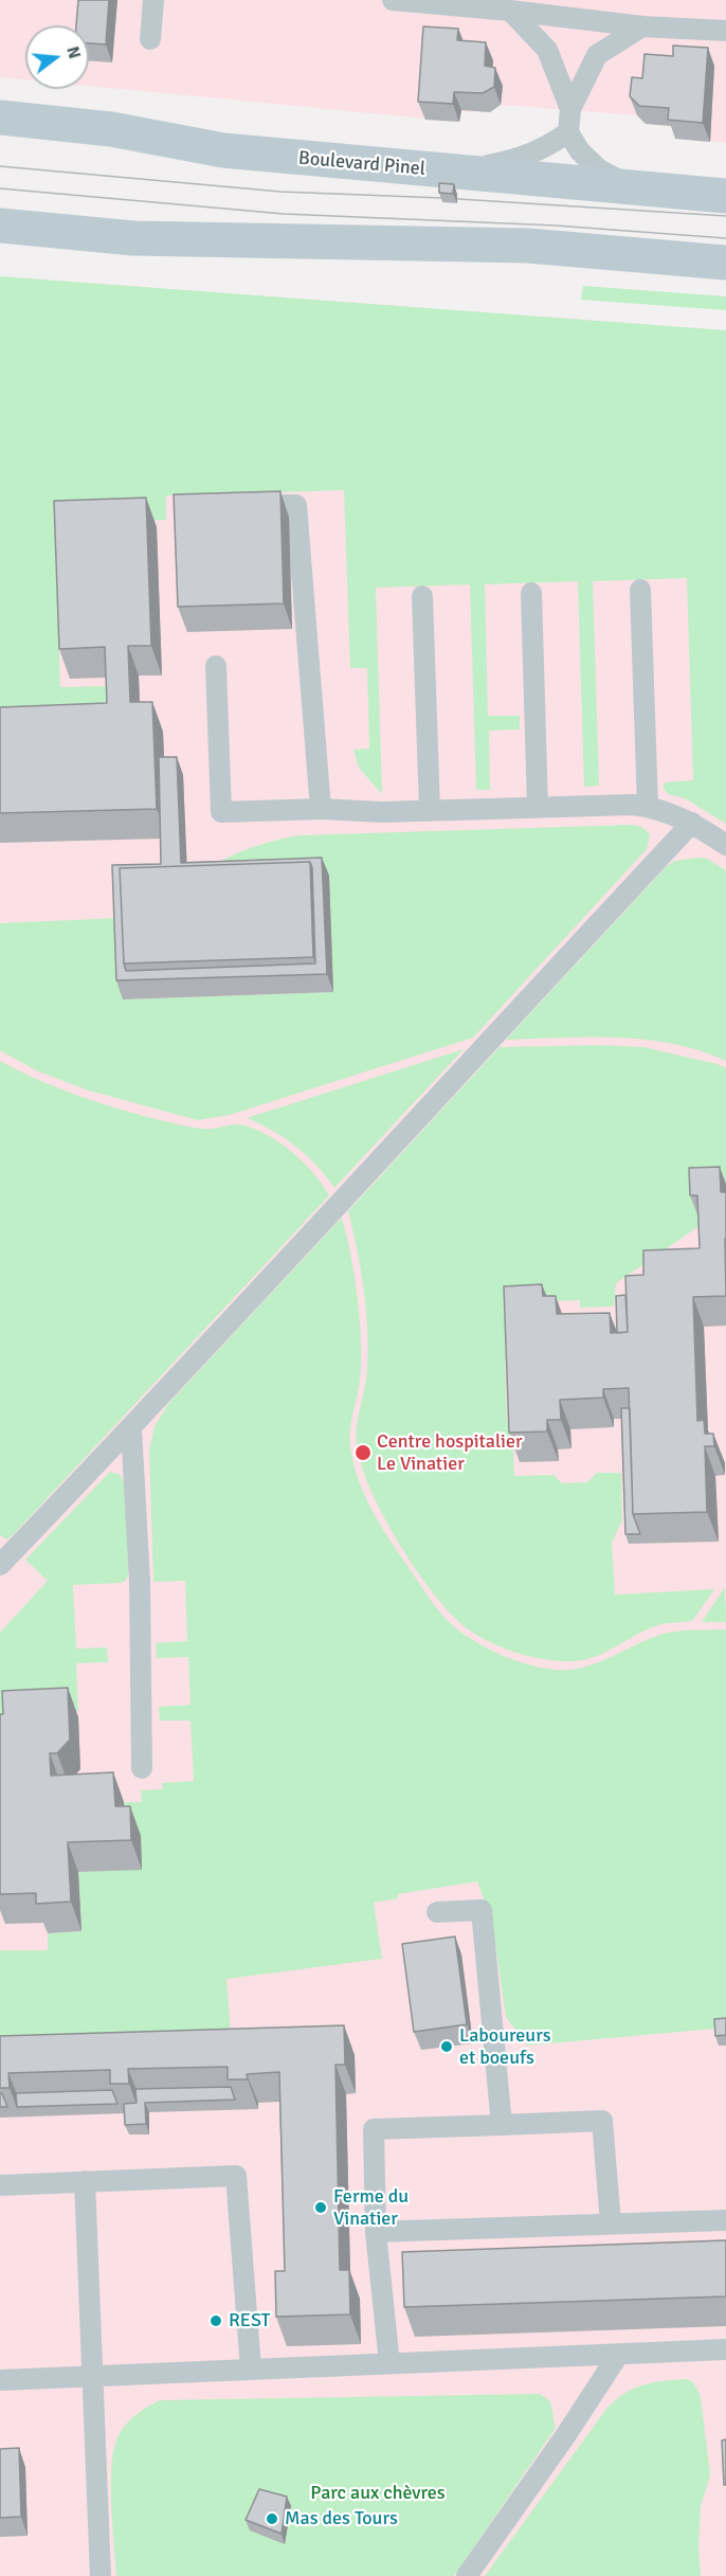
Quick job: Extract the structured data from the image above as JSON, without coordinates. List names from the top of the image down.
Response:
{
  "streets": {
    "main road": ["Boulevard Pinel"]
  },
  "parks": ["Parc aux chèvres"],
  "places": [
    "Centre hospitalier Le Vinatier",
    "Laboureurs et boeufs",
    "Ferme du Vinatier",
    "REST",
    "Mas des Tours"
  ],
  "north": "right"
}
